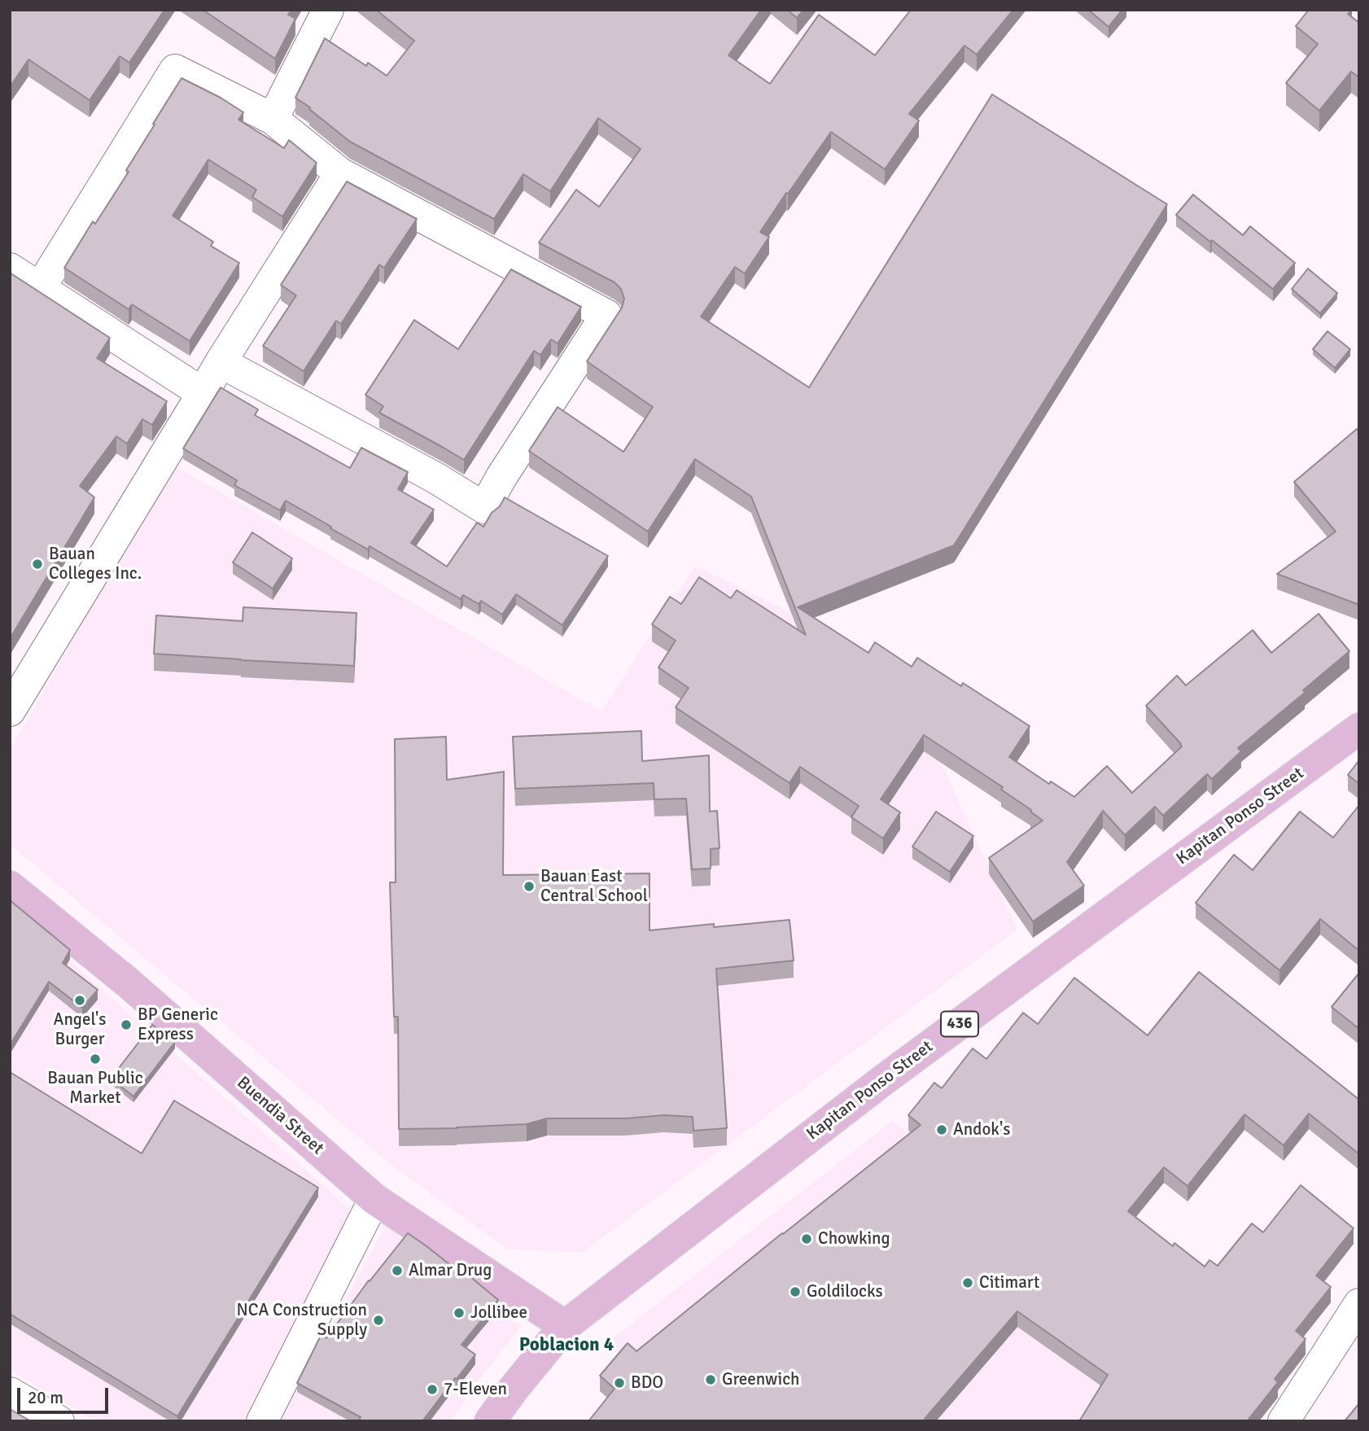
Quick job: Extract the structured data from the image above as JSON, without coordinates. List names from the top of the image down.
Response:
{
  "streets": {
    "main road": ["Kapitan Ponso Street", "436", "Buendia Street"]
  },
  "crossings": [
    ["Kapitan Ponso Street", "Buendia Street"]
  ],
  "districts": ["Poblacion 4"],
  "places": [
    "Bauan Colleges Inc.",
    "Bauan East Central School",
    "Angel's Burger",
    "BP Generic Express",
    "Bauan Public Market",
    "Andok's",
    "Chowking",
    "Almar Drug",
    "Citimart",
    "Goldilocks",
    "Jollibee",
    "NCA Construction Supply",
    "Greenwich",
    "BDO",
    "7-Eleven"
  ],
  "scale_bar": "20 m"
}
